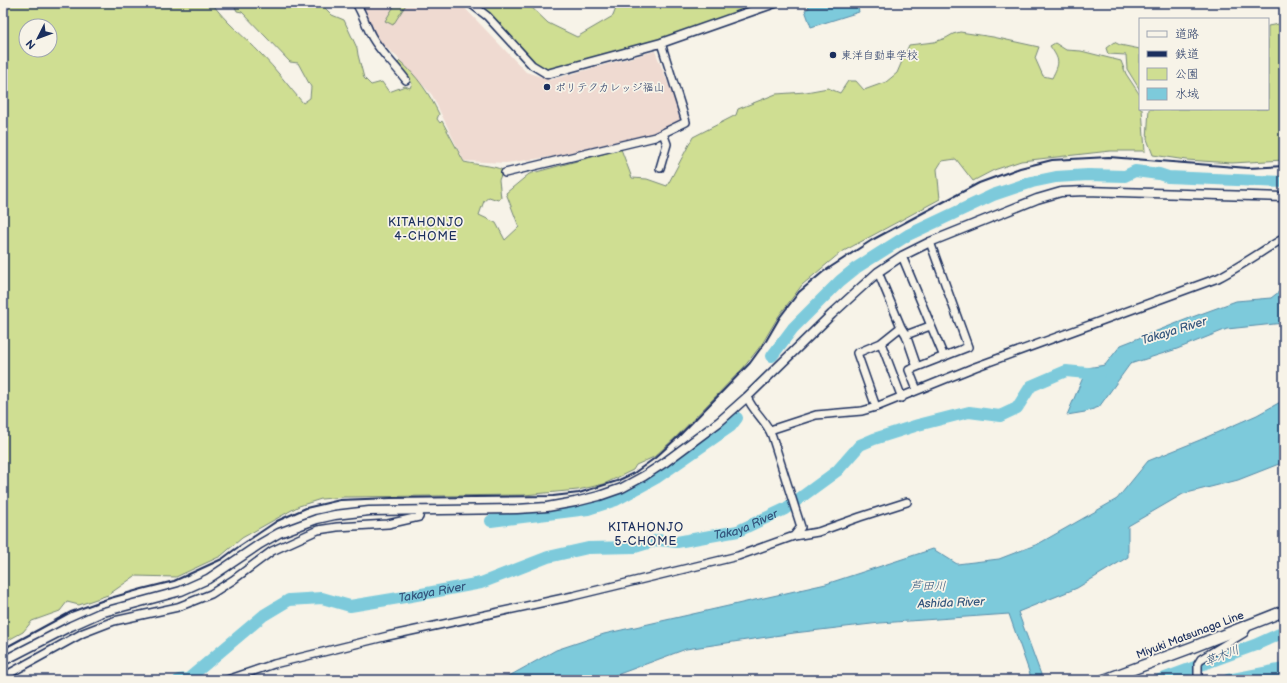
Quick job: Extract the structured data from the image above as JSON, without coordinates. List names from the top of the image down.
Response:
{
  "streets": {
    "main road": ["Miyuki Matsunaga Line"]
  },
  "districts": ["KITAHONJO 4-CHOME", "KITAHONJO 5-CHOME"],
  "water": [
    "Takaya River",
    "芦田川",
    "Ashida River",
    "草木川"
  ],
  "places": ["東洋自動車学校", "ポリテクカレッジ福山"],
  "legend": [
    "道路",
    "鉄道",
    "公園",
    "水域"
  ],
  "north": "bottom left"
}
